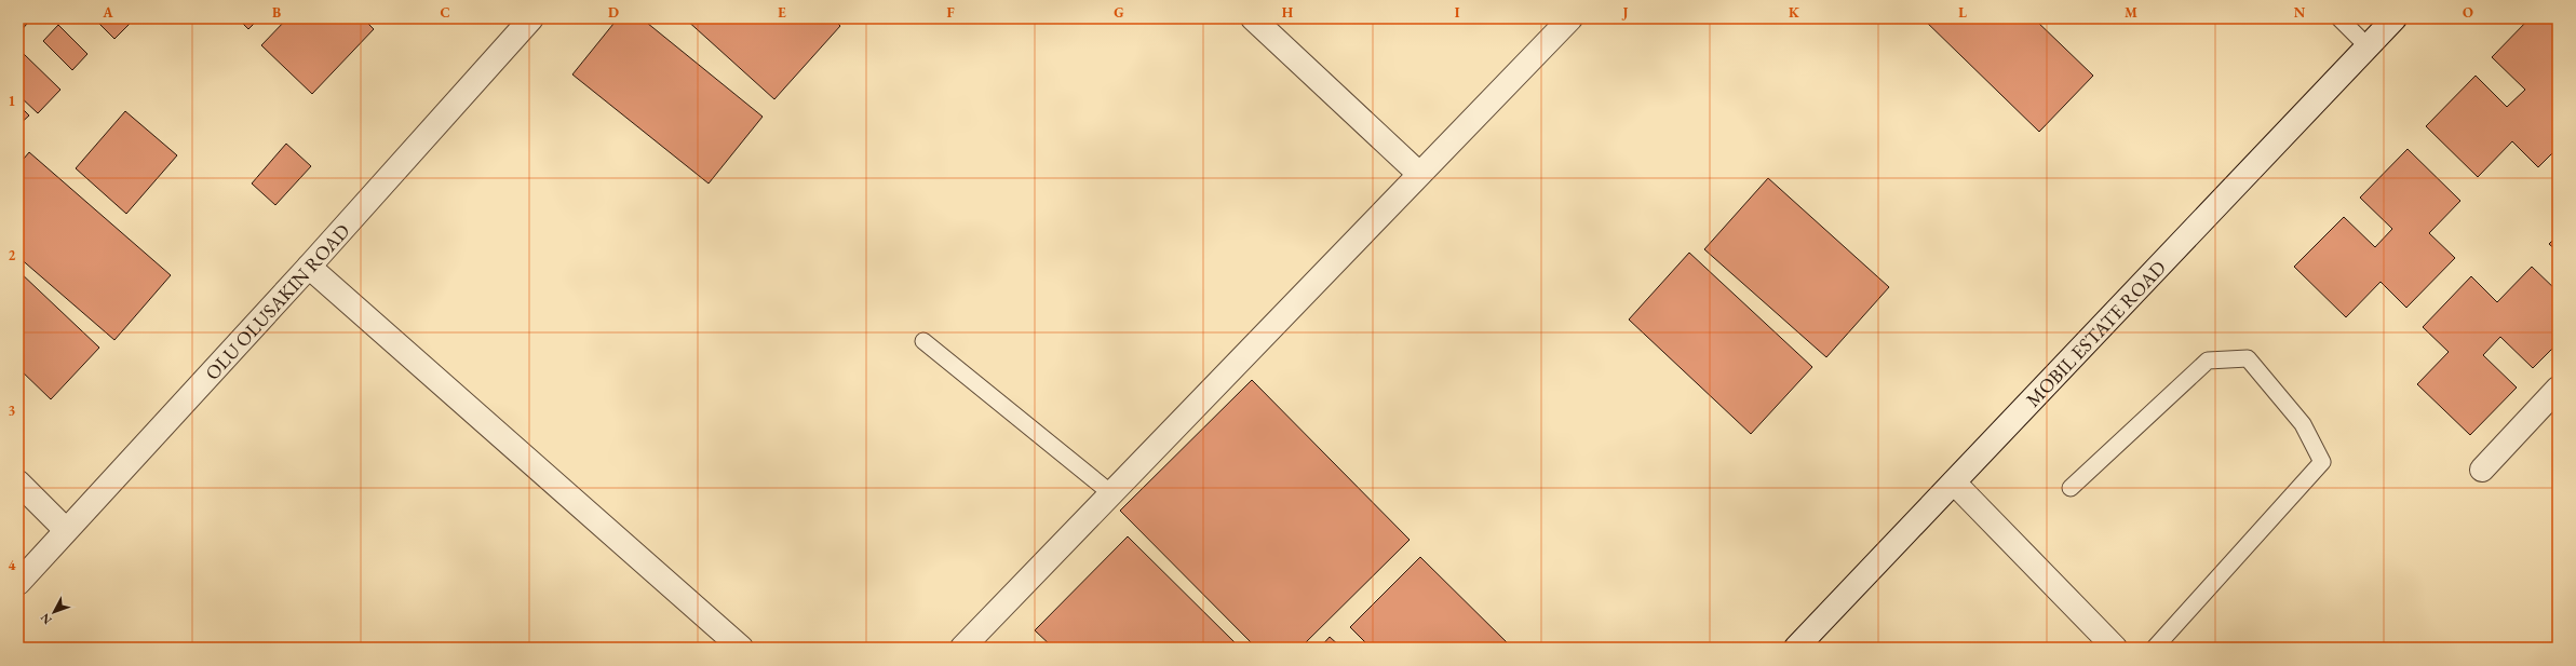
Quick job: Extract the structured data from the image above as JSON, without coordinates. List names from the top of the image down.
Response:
{
  "streets": {
    "street": ["OLU OLUSAKIN ROAD", "MOBIL ESTATE ROAD"]
  },
  "north": "bottom left",
  "grid": {
    "columns": [
      "A",
      "B",
      "C",
      "D",
      "E",
      "F",
      "G",
      "H",
      "I",
      "J",
      "K",
      "L",
      "M",
      "N",
      "O"
    ],
    "rows": [
      "1",
      "2",
      "3",
      "4"
    ]
  }
}
